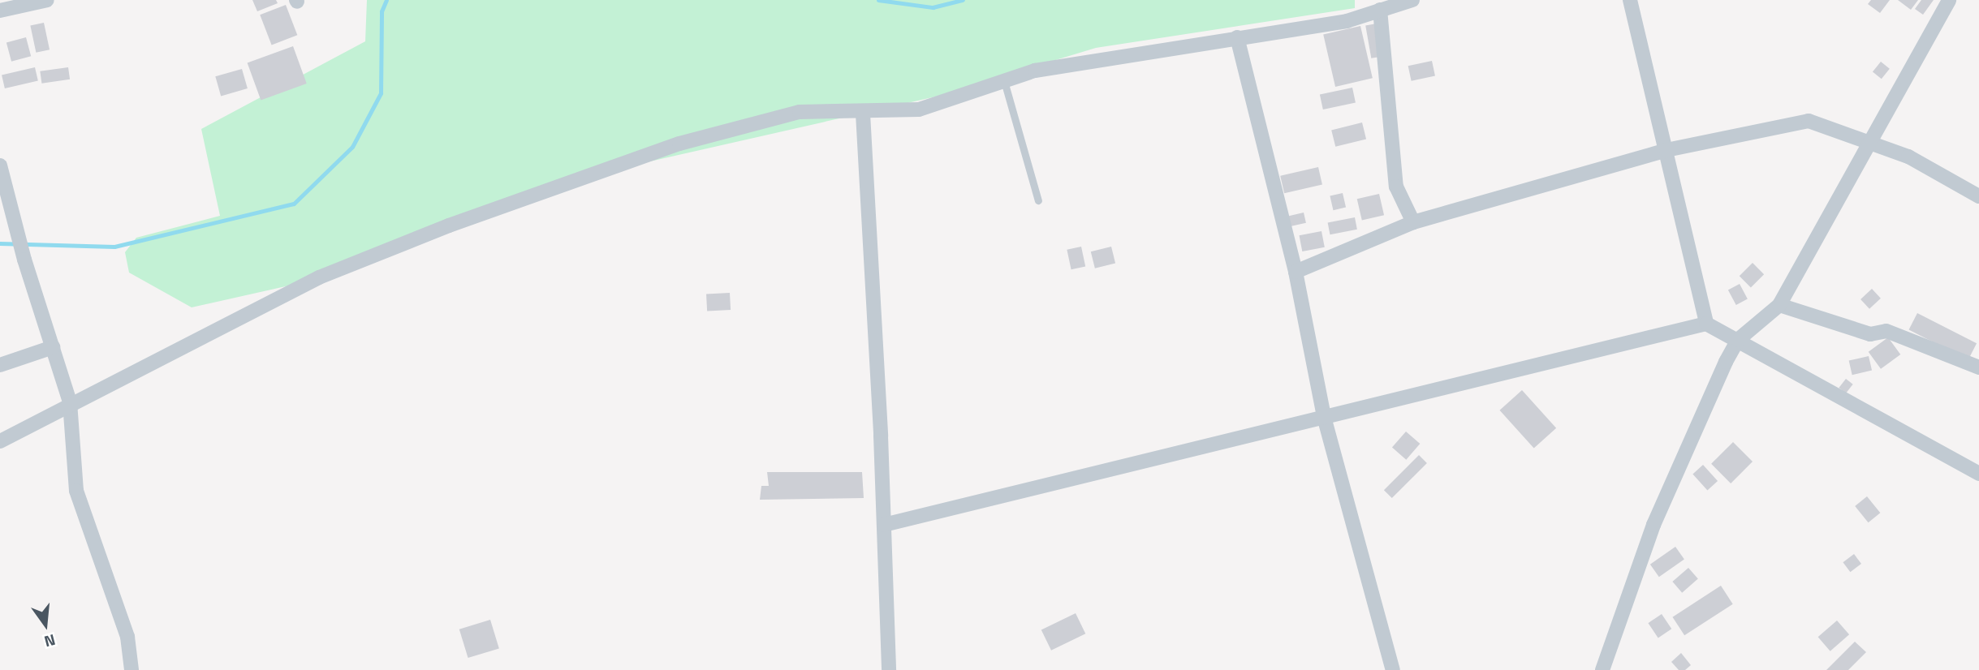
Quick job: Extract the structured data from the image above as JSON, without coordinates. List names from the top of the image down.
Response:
{
  "north": "bottom"
}
